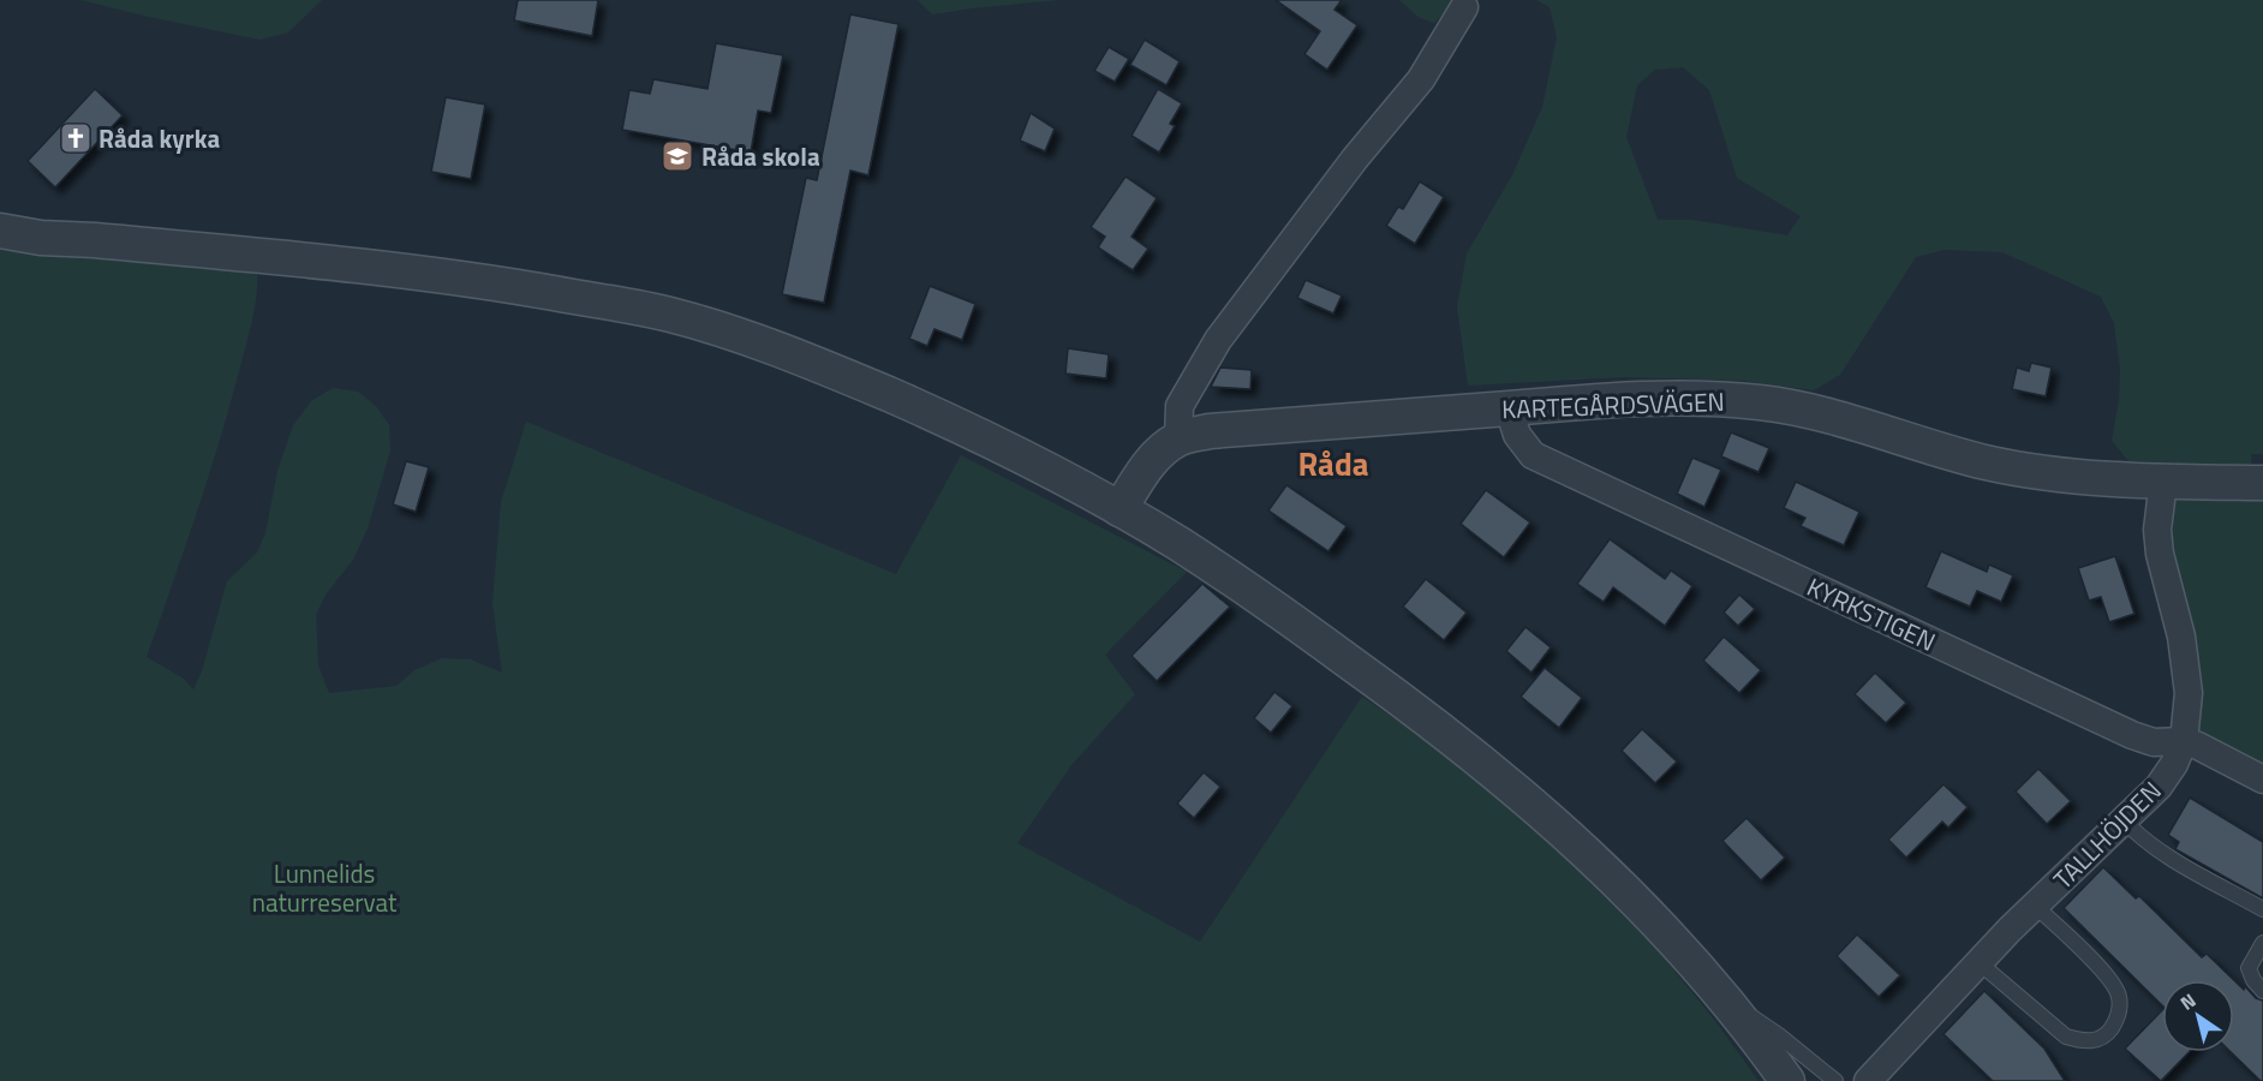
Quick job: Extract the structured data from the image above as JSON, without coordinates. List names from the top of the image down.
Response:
{
  "streets": {
    "street": ["KARTEGÅRDSVÄGEN", "KYRKSTIGEN", "TALLHÖJDEN"]
  },
  "crossings": [
    ["KARTEGÅRDSVÄGEN", "KYRKSTIGEN"],
    ["KARTEGÅRDSVÄGEN", "TALLHÖJDEN"],
    ["KYRKSTIGEN", "TALLHÖJDEN"]
  ],
  "districts": ["Råda"],
  "parks": ["Lunnelids naturreservat"],
  "places": {
    "church": ["Råda kyrka"],
    "school or university": ["Råda skola"]
  },
  "north": "top left"
}
